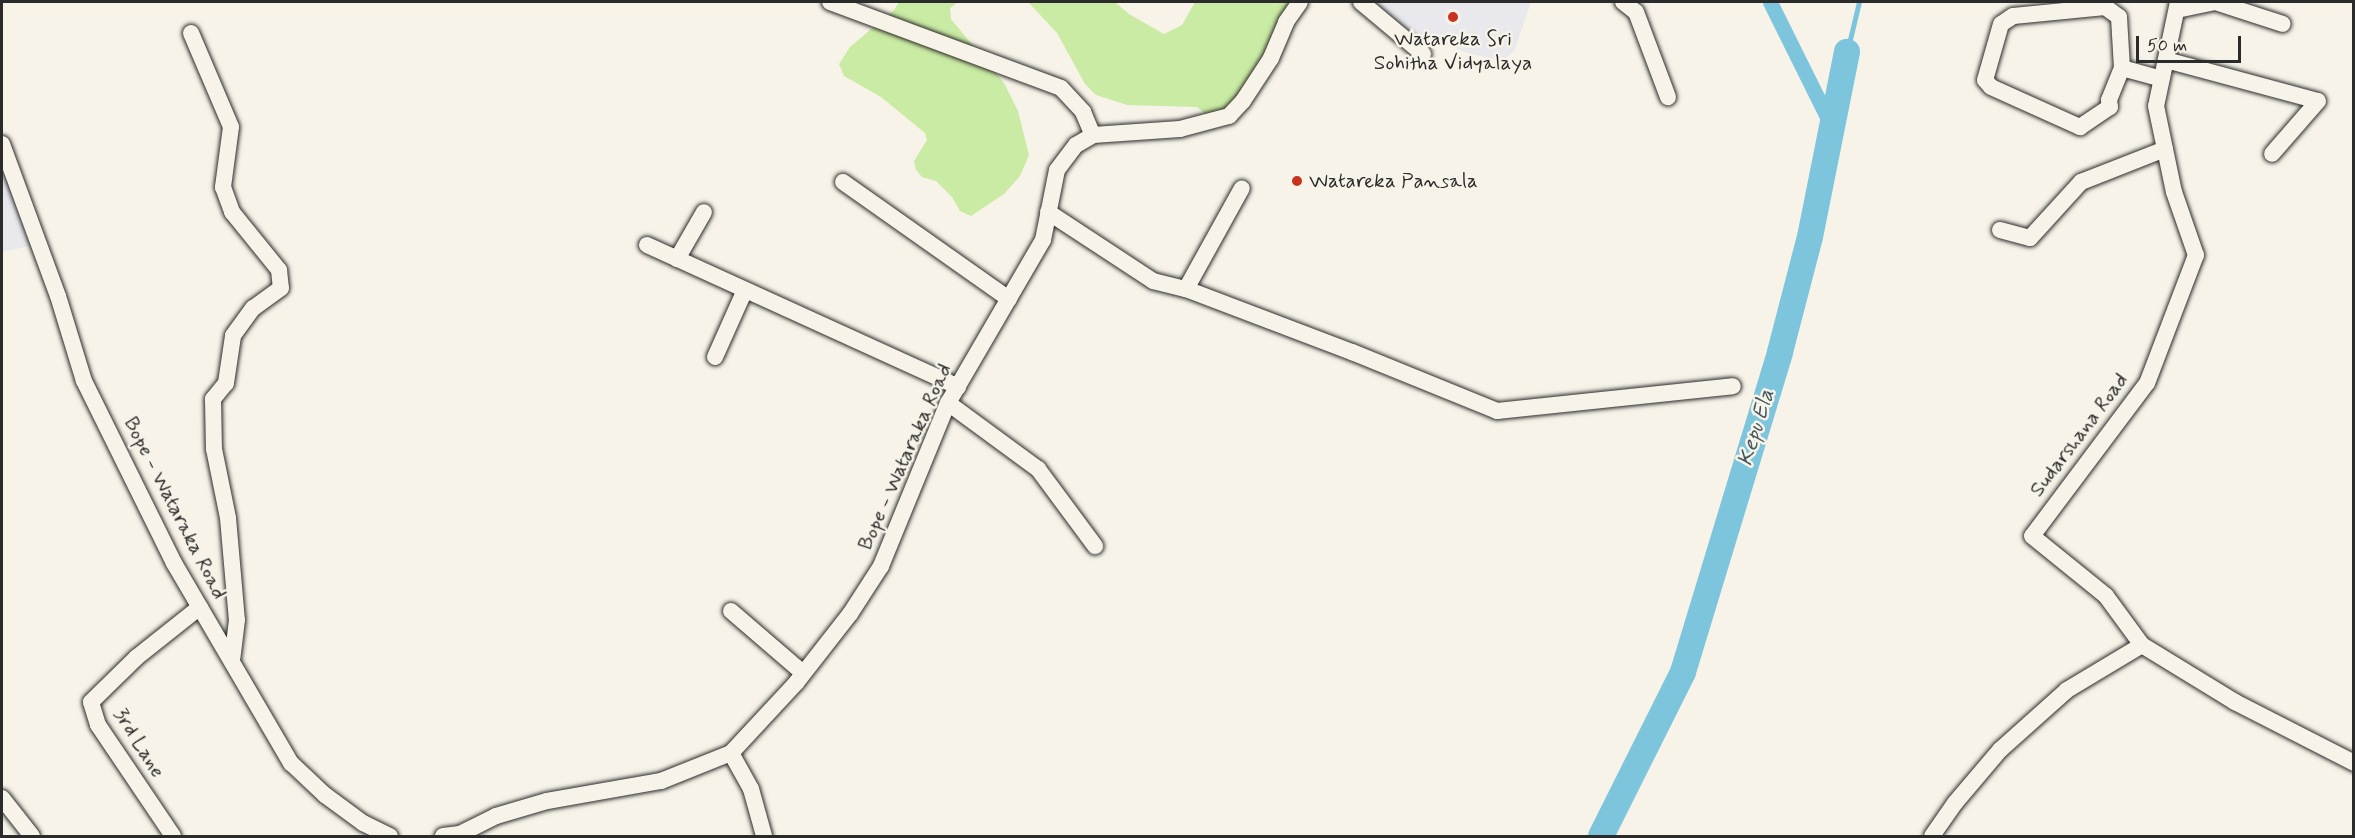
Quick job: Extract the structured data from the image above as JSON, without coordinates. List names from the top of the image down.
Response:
{
  "streets": {
    "street": ["Sudarshana Road", "Bope - Wataraka Road", "3rd Lane"]
  },
  "crossings": [
    ["Bope - Wataraka Road", "3rd Lane"]
  ],
  "water": ["Kepu Ela"],
  "places": ["Watareka Sri Sohitha Vidyalaya", "Watareka Pansala"],
  "scale_bar": "50 m"
}
